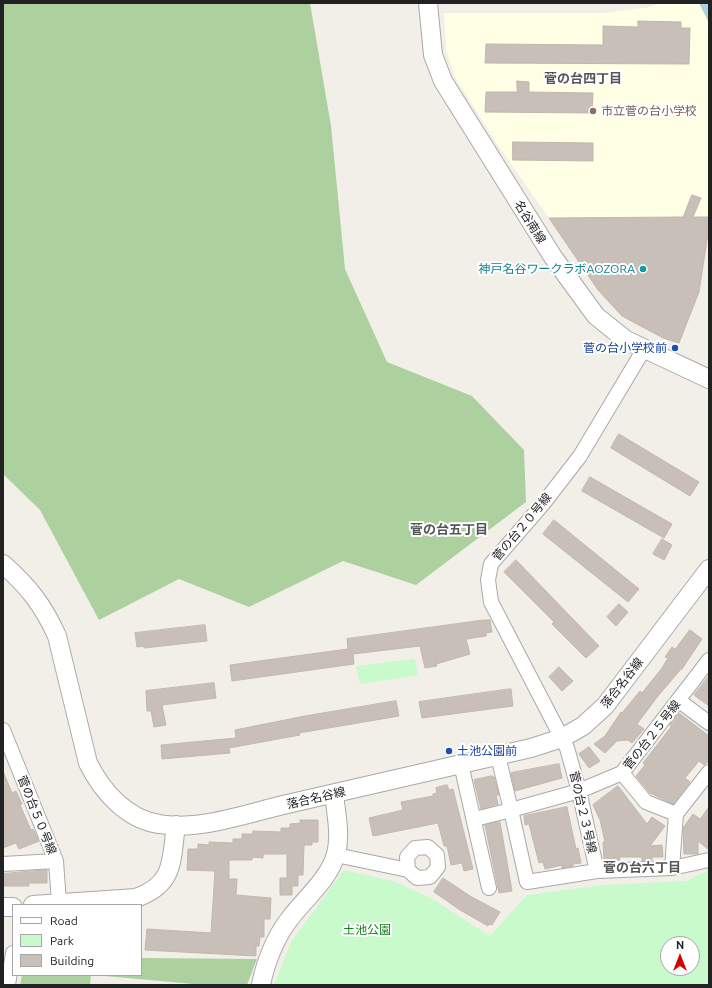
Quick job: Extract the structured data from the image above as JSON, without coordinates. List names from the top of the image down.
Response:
{
  "streets": {
    "street": [
      "名谷南線",
      "菅の台２０号線",
      "落合名谷線",
      "菅の台２５号線",
      "菅の台２３号線",
      "菅の台５０号線"
    ]
  },
  "crossings": [
    ["名谷南線", "菅の台２０号線"],
    ["菅の台２０号線", "落合名谷線"],
    ["菅の台２０号線", "菅の台２３号線"],
    ["落合名谷線", "菅の台２３号線"],
    ["菅の台２５号線", "菅の台２３号線"]
  ],
  "districts": ["菅の台四丁目", "菅の台五丁目", "菅の台六丁目"],
  "parks": ["土池公園"],
  "places": [
    "市立菅の台小学校",
    "神戸名谷ワークラボAOZORA",
    "菅の台小学校前",
    "土池公園前"
  ],
  "legend": ["Road", "Park", "Building"],
  "north": "top"
}
